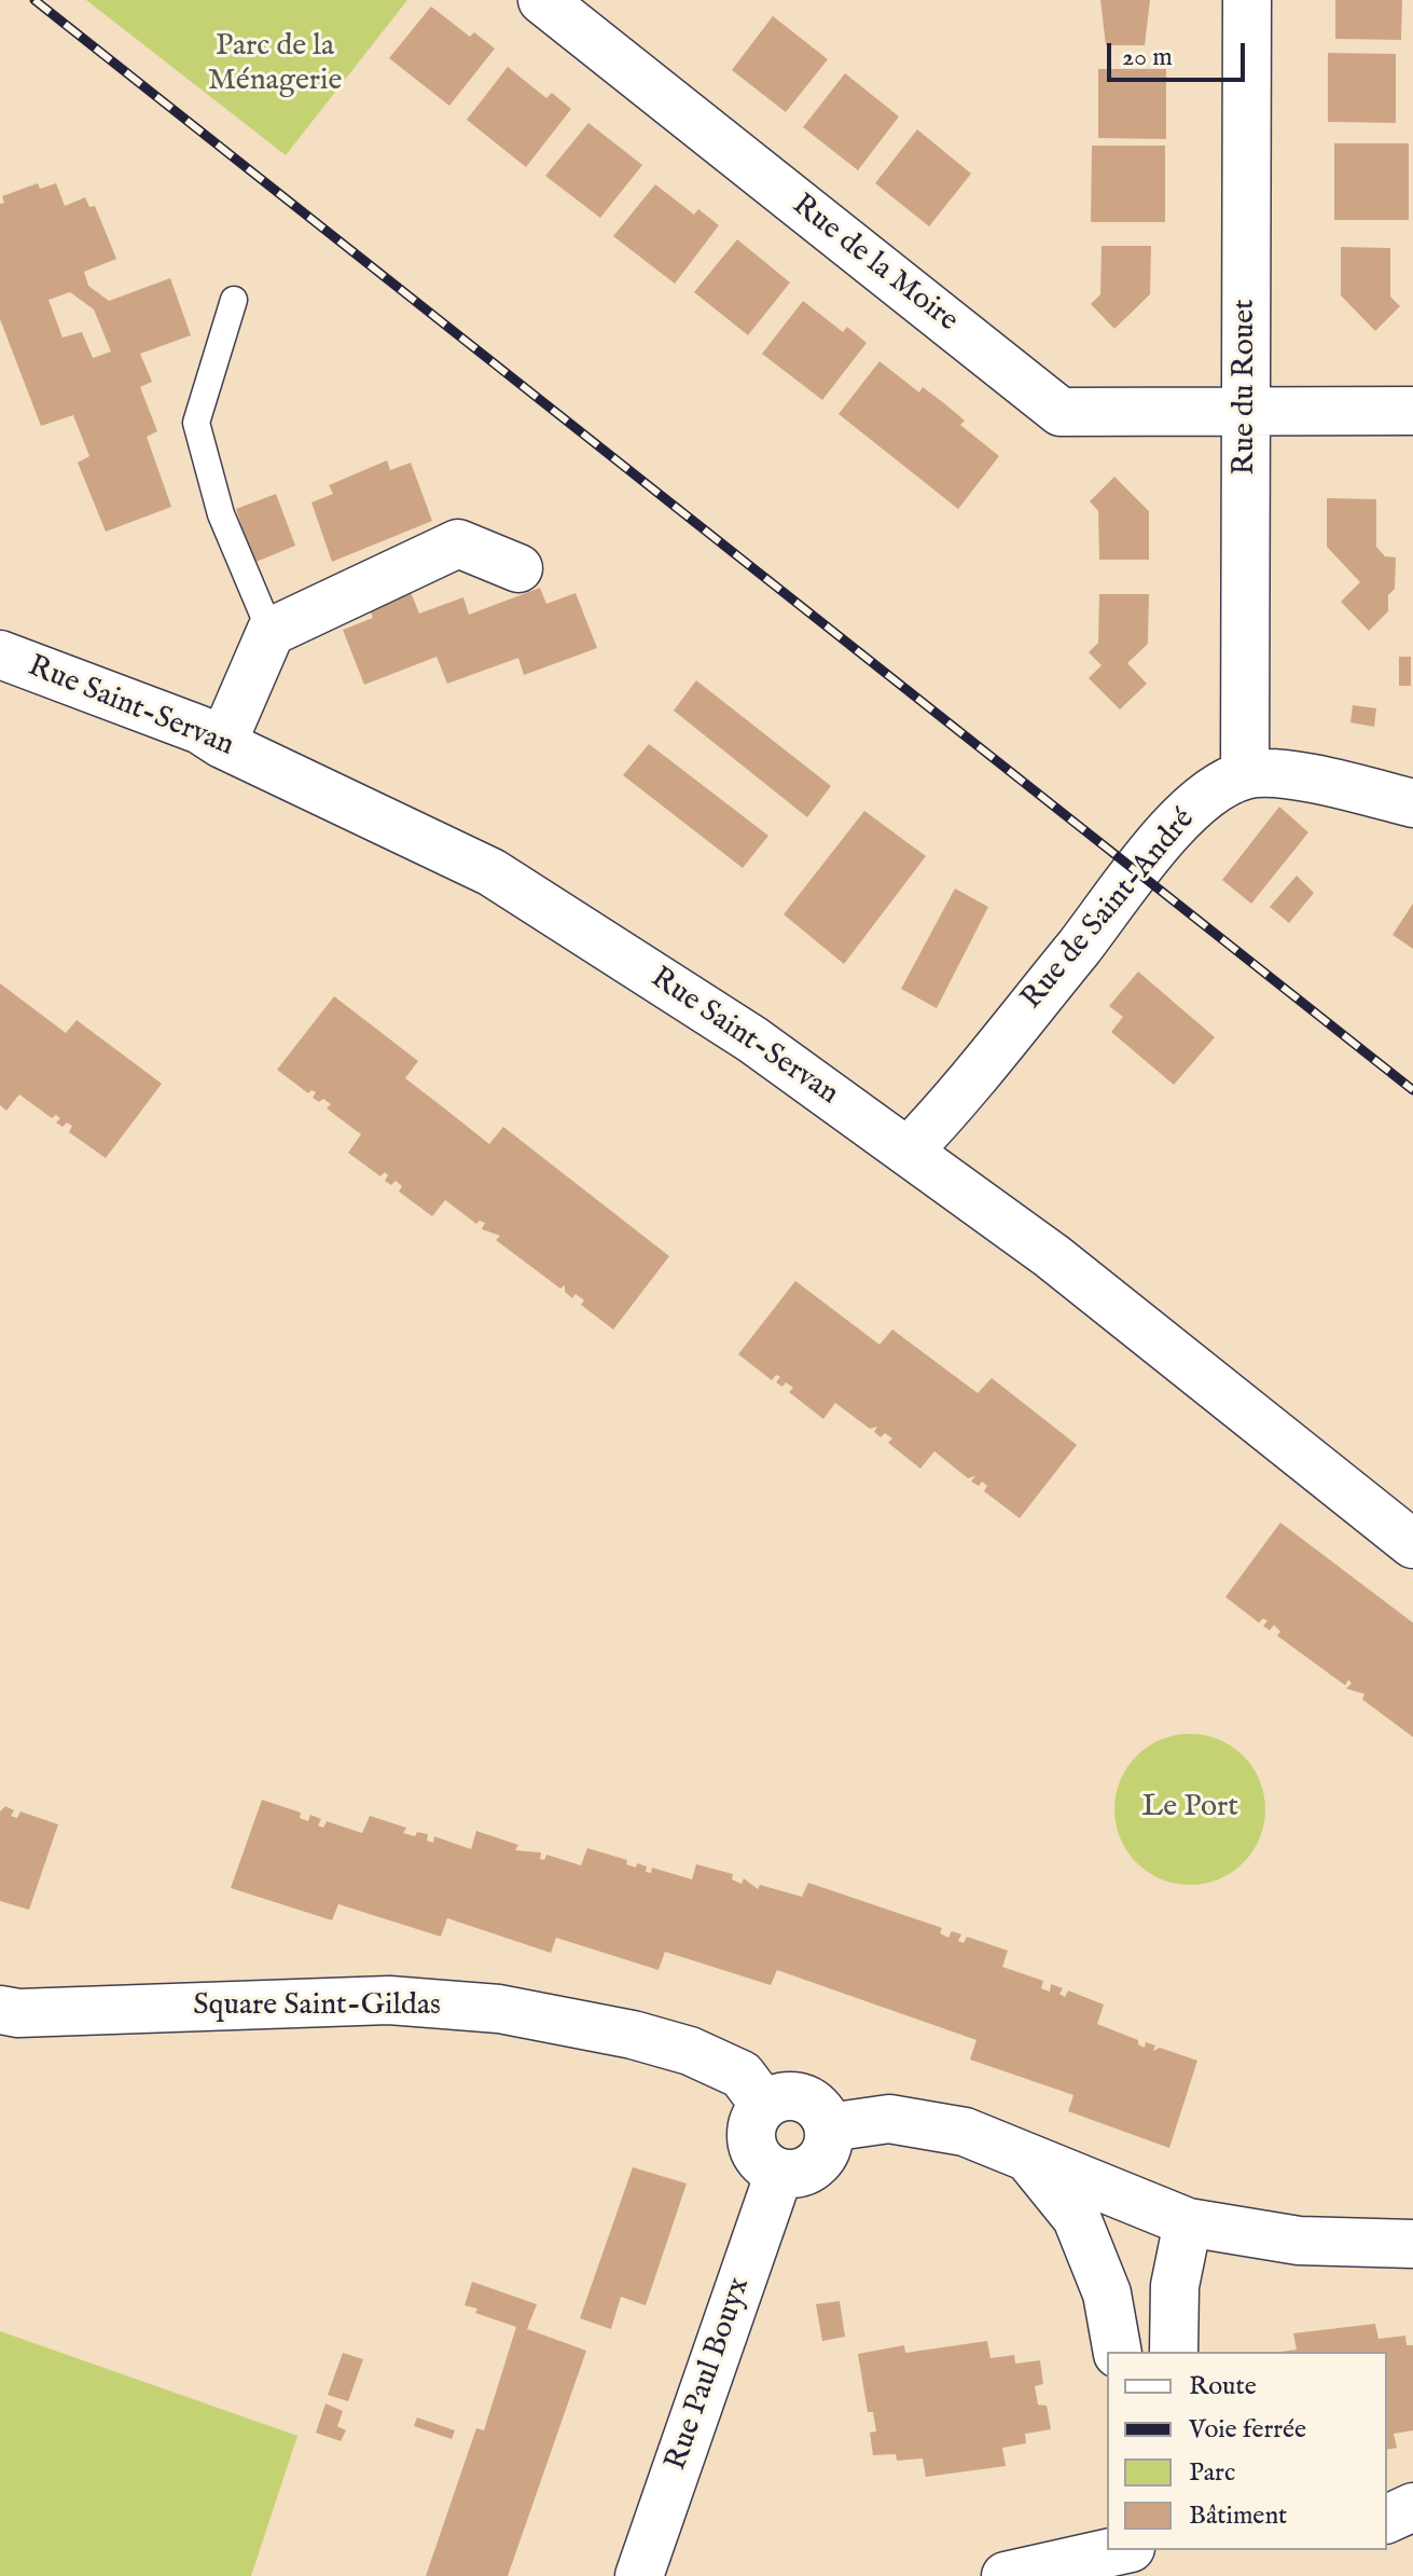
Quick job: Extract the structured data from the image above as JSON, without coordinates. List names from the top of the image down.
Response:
{
  "streets": {
    "street": [
      "Rue de la Moire",
      "Rue du Rouet",
      "Rue Saint-Servan",
      "Rue de Saint-André",
      "Square Saint-Gildas",
      "Rue Paul Bouyx"
    ]
  },
  "crossings": [
    ["Rue de la Moire", "Rue du Rouet"],
    ["Rue du Rouet", "Rue de Saint-André"],
    ["Rue Saint-Servan", "Rue de Saint-André"],
    ["Square Saint-Gildas", "Rue Paul Bouyx"]
  ],
  "parks": ["Parc de la Ménagerie", "Le Port"],
  "legend": [
    "Route",
    "Voie ferrée",
    "Parc",
    "Bâtiment"
  ],
  "scale_bar": "20 m"
}
